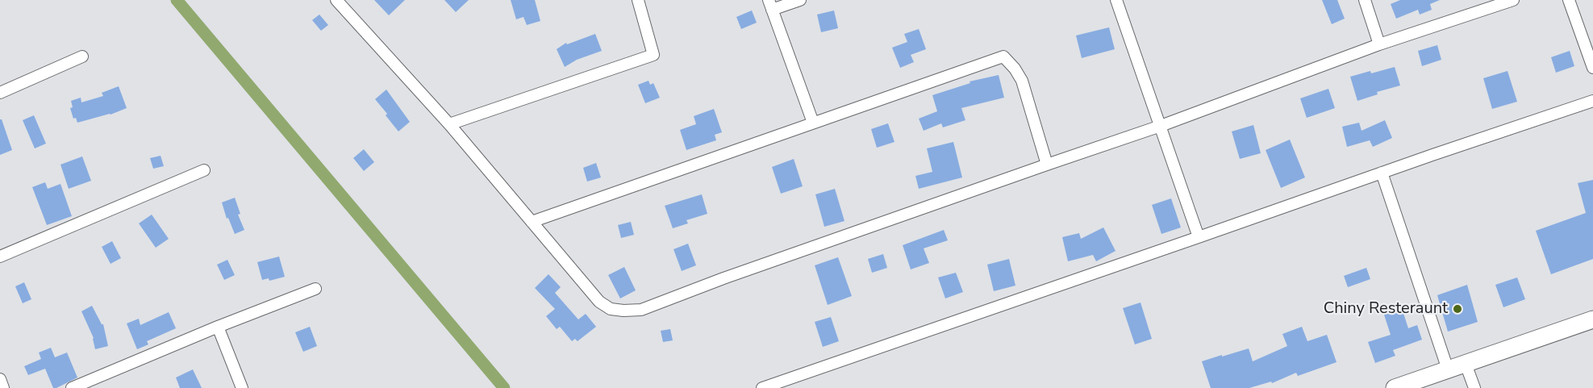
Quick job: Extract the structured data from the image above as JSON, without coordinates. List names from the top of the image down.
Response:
{
  "places": ["Chiny Resteraunt"]
}
